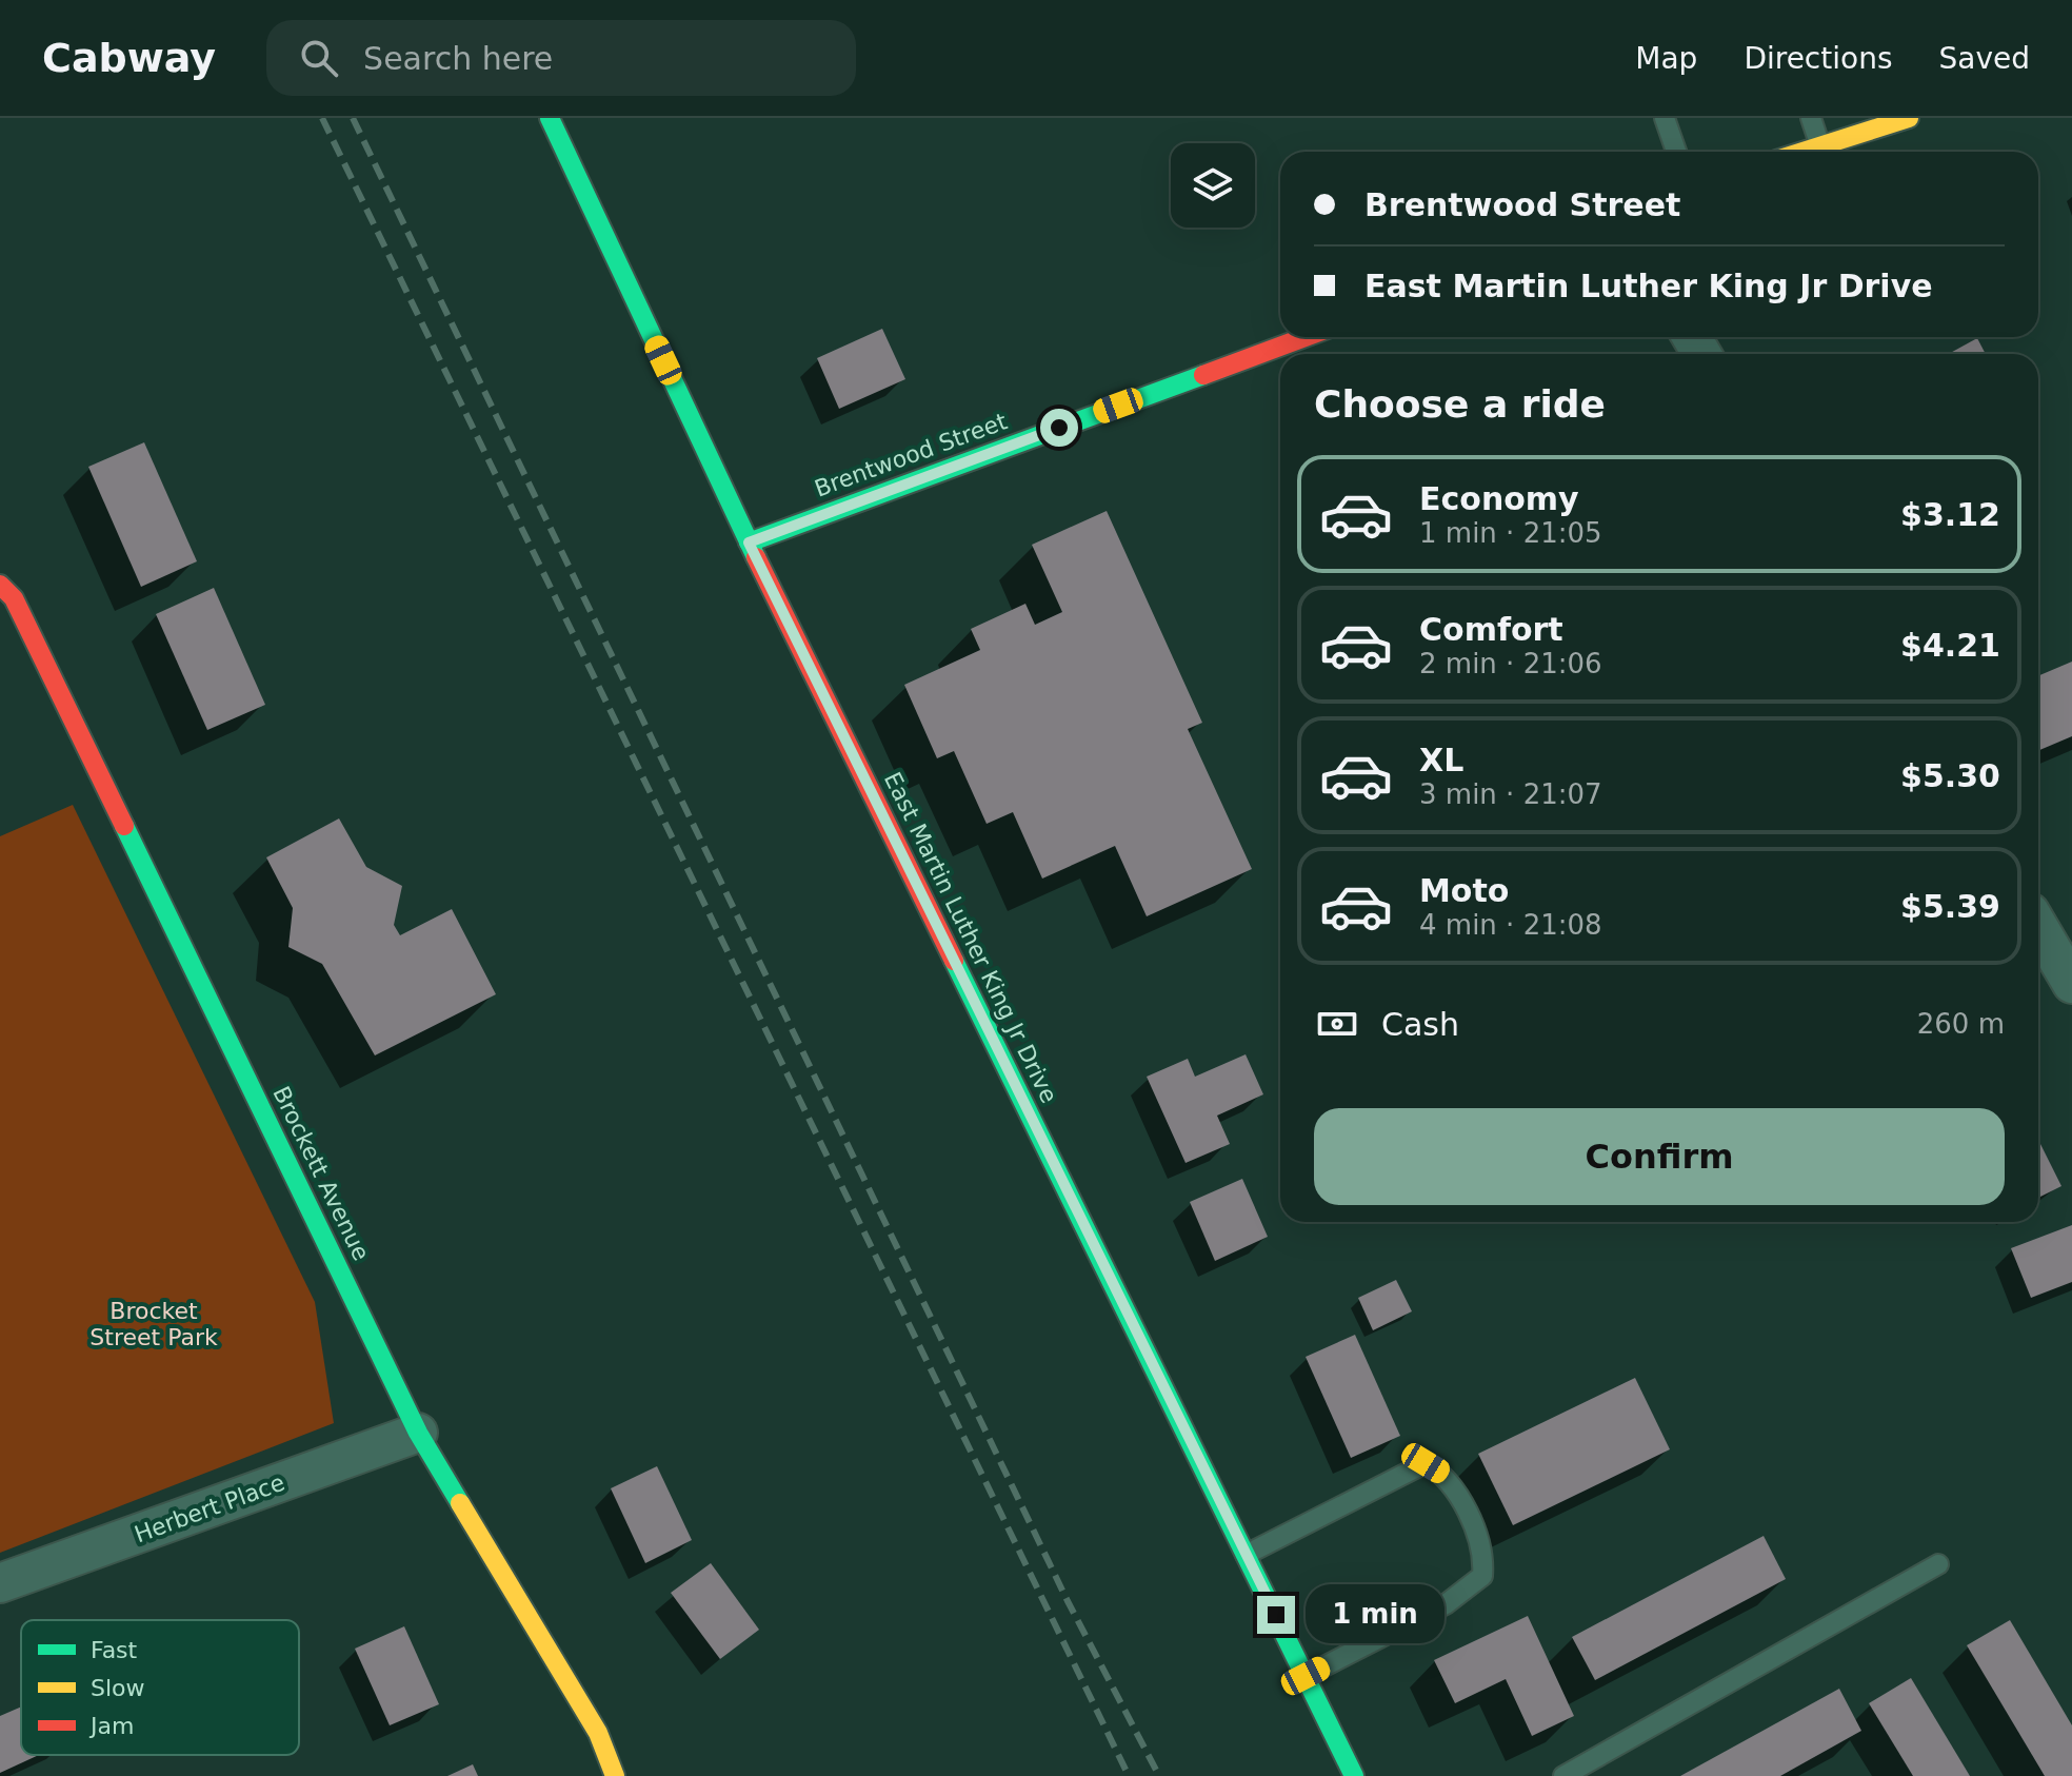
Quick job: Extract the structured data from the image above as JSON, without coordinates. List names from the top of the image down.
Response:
{
  "streets": {
    "main road": ["Brentwood Street", "East Martin Luther King Jr Drive", "Brockett Avenue"],
    "street": ["Herbert Place"]
  },
  "crossings": [
    ["Brentwood Street", "East Martin Luther King Jr Drive"],
    ["Brockett Avenue", "Herbert Place"]
  ],
  "parks": ["Brocket Street Park"],
  "legend": ["Fast", "Slow", "Jam"],
  "page": {
    "header": "Cabway",
    "search": "Search here",
    "nav": ["Map", "Directions", "Saved"],
    "banner": ["Brentwood Street", "East Martin Luther King Jr Drive"],
    "heading": "Choose a ride",
    "list": [
      {
        "name": "Economy",
        "note": "1 min · 21:05",
        "value": "$3.12"
      },
      {
        "name": "Comfort",
        "note": "2 min · 21:06",
        "value": "$4.21"
      },
      {
        "name": "XL",
        "note": "3 min · 21:07",
        "value": "$5.30"
      },
      {
        "name": "Moto",
        "note": "4 min · 21:08",
        "value": "$5.39"
      }
    ],
    "pay": ["Cash", "260 m"],
    "buttons": "Confirm",
    "bubble": "1 min"
  }
}
